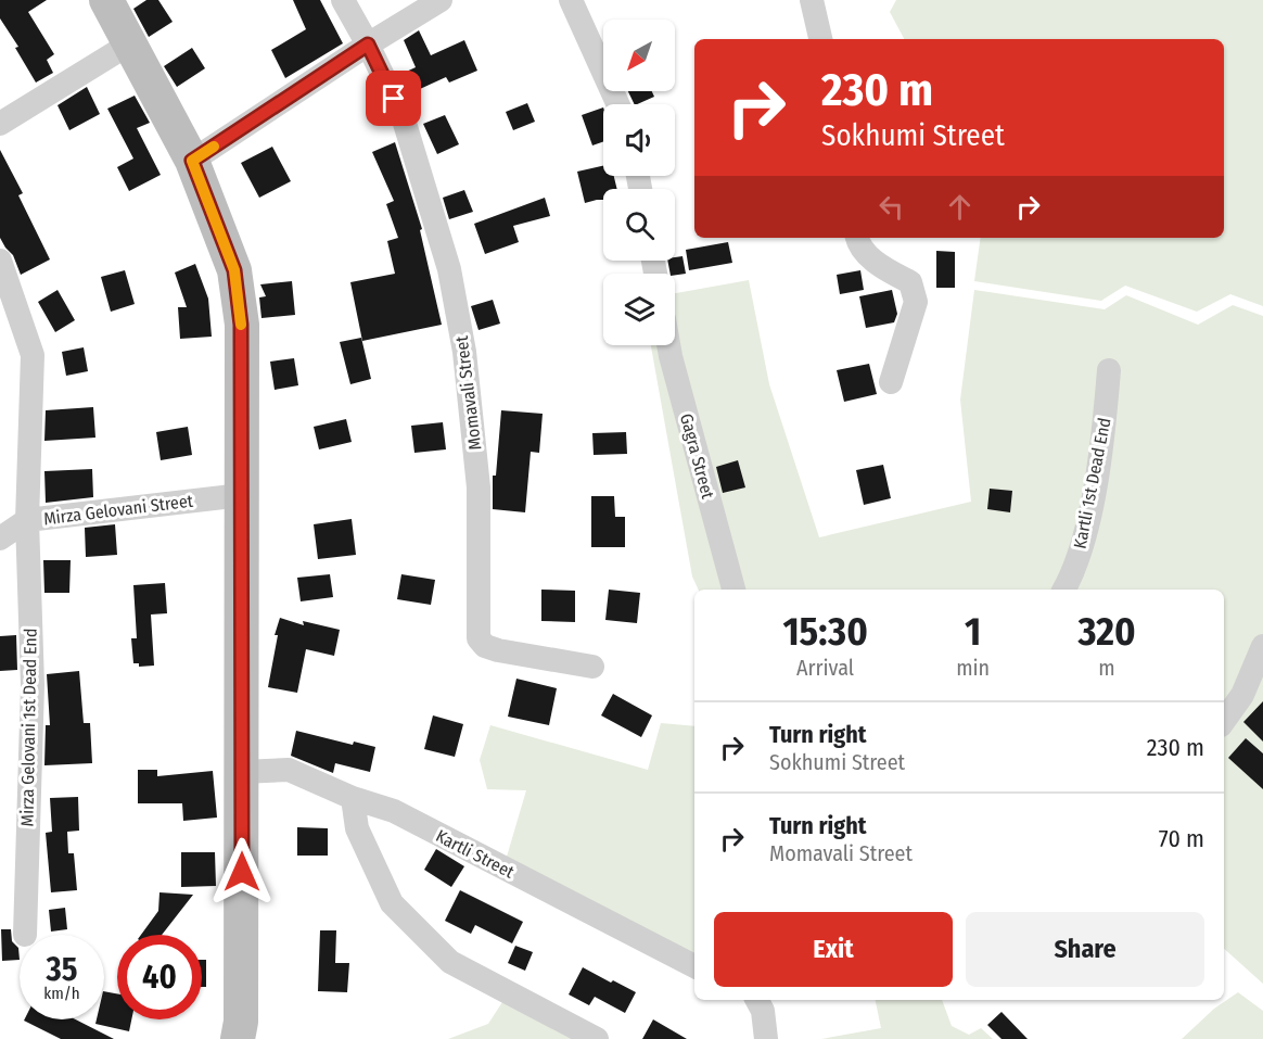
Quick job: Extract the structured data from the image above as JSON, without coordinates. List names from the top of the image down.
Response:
{
  "streets": {
    "street": [
      "Momavali Street",
      "Gagra Street",
      "Kartli 1st Dead End",
      "Mirza Gelovani Street",
      "Mirza Gelovani 1st Dead End",
      "Kartli Street"
    ]
  },
  "crossings": [
    ["Mirza Gelovani Street", "Mirza Gelovani 1st Dead End"]
  ],
  "north": "bottom left",
  "page": {
    "turn": ["230 m", "Sokhumi Street"],
    "eta": [
      "15:30",
      "Arrival",
      "1",
      "min",
      "320",
      "m"
    ],
    "list": [
      {
        "name": "Turn right",
        "note": "Sokhumi Street",
        "value": "230 m"
      },
      {
        "name": "Turn right",
        "note": "Momavali Street",
        "value": "70 m"
      }
    ],
    "buttons": ["Exit", "Share"],
    "speed": "35 km/h",
    "limit": "40"
  }
}
